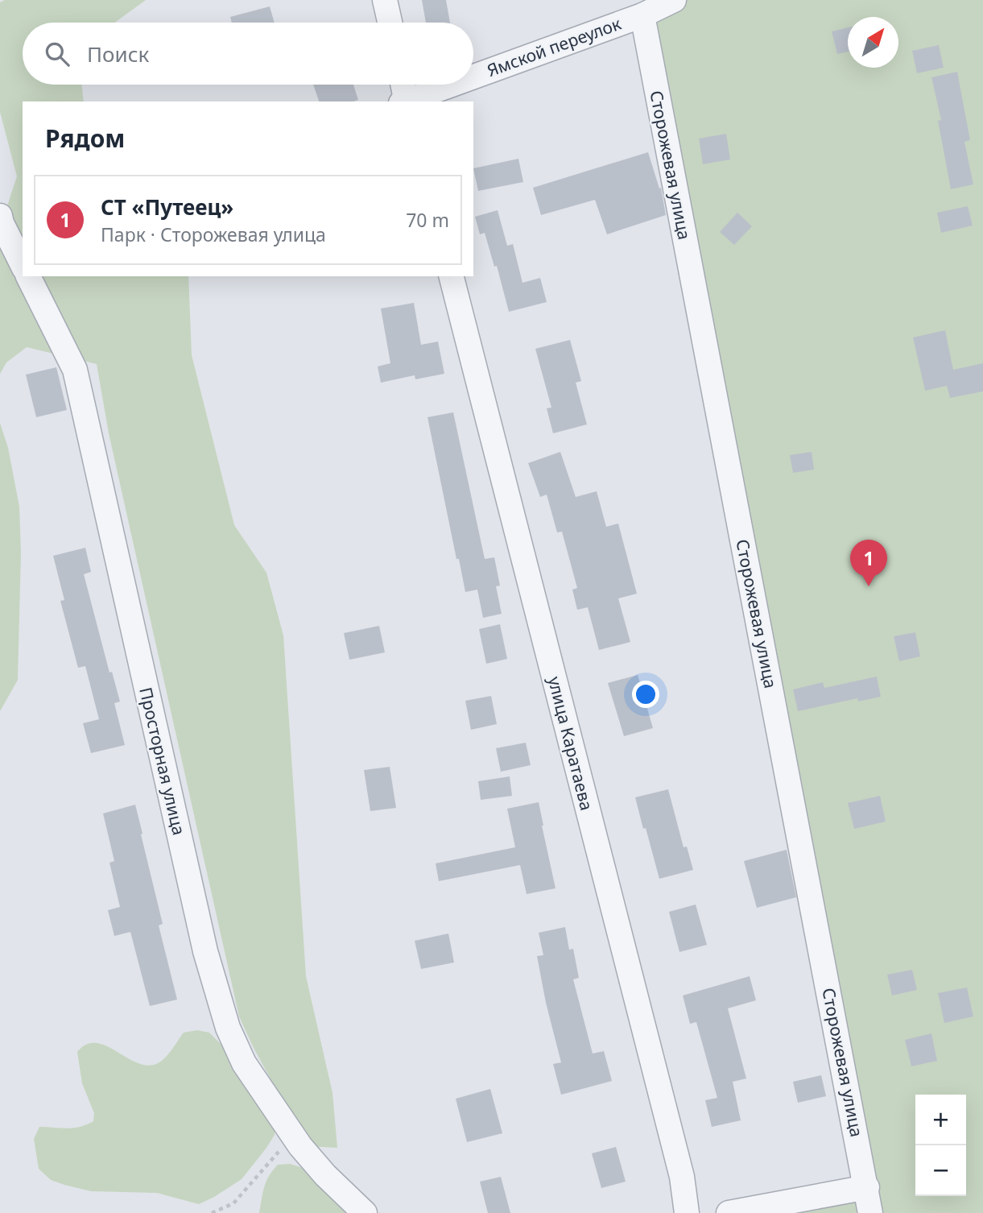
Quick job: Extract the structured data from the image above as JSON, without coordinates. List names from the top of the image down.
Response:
{
  "streets": {
    "street": [
      "Ямской переулок",
      "Сторожевая улица",
      "улица Каратаева",
      "Просторная улица"
    ]
  },
  "crossings": [
    ["Ямской переулок", "Сторожевая улица"]
  ],
  "north": "top right",
  "page": {
    "search": "Поиск",
    "heading": "Рядом",
    "list": [
      {
        "mark": "1",
        "name": "СТ «Путеец»",
        "note": "Парк · Сторожевая улица",
        "value": "70 m"
      }
    ],
    "pins": "1",
    "map_buttons": ["+", "−"]
  }
}
